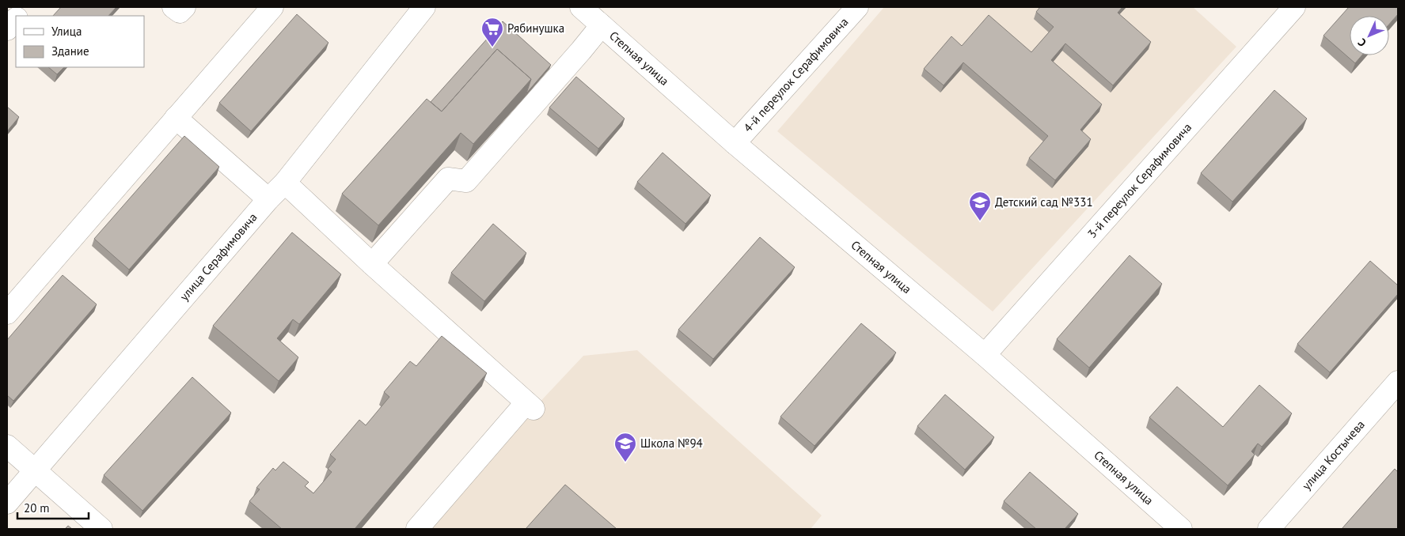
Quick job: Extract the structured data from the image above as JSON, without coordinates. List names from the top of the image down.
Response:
{
  "streets": {
    "street": [
      "Степная улица",
      "4-й переулок Серафимовича",
      "3-й переулок Серафимовича",
      "улица Серафимовича",
      "улица Костычева"
    ]
  },
  "crossings": [
    ["Степная улица", "4-й переулок Серафимовича"],
    ["Степная улица", "3-й переулок Серафимовича"]
  ],
  "places": {
    "supermarket": ["Рябинушка"],
    "school or university": ["Детский сад №331", "Школа №94"]
  },
  "legend": ["Улица", "Здание"],
  "scale_bar": "20 m",
  "north": "bottom left"
}
